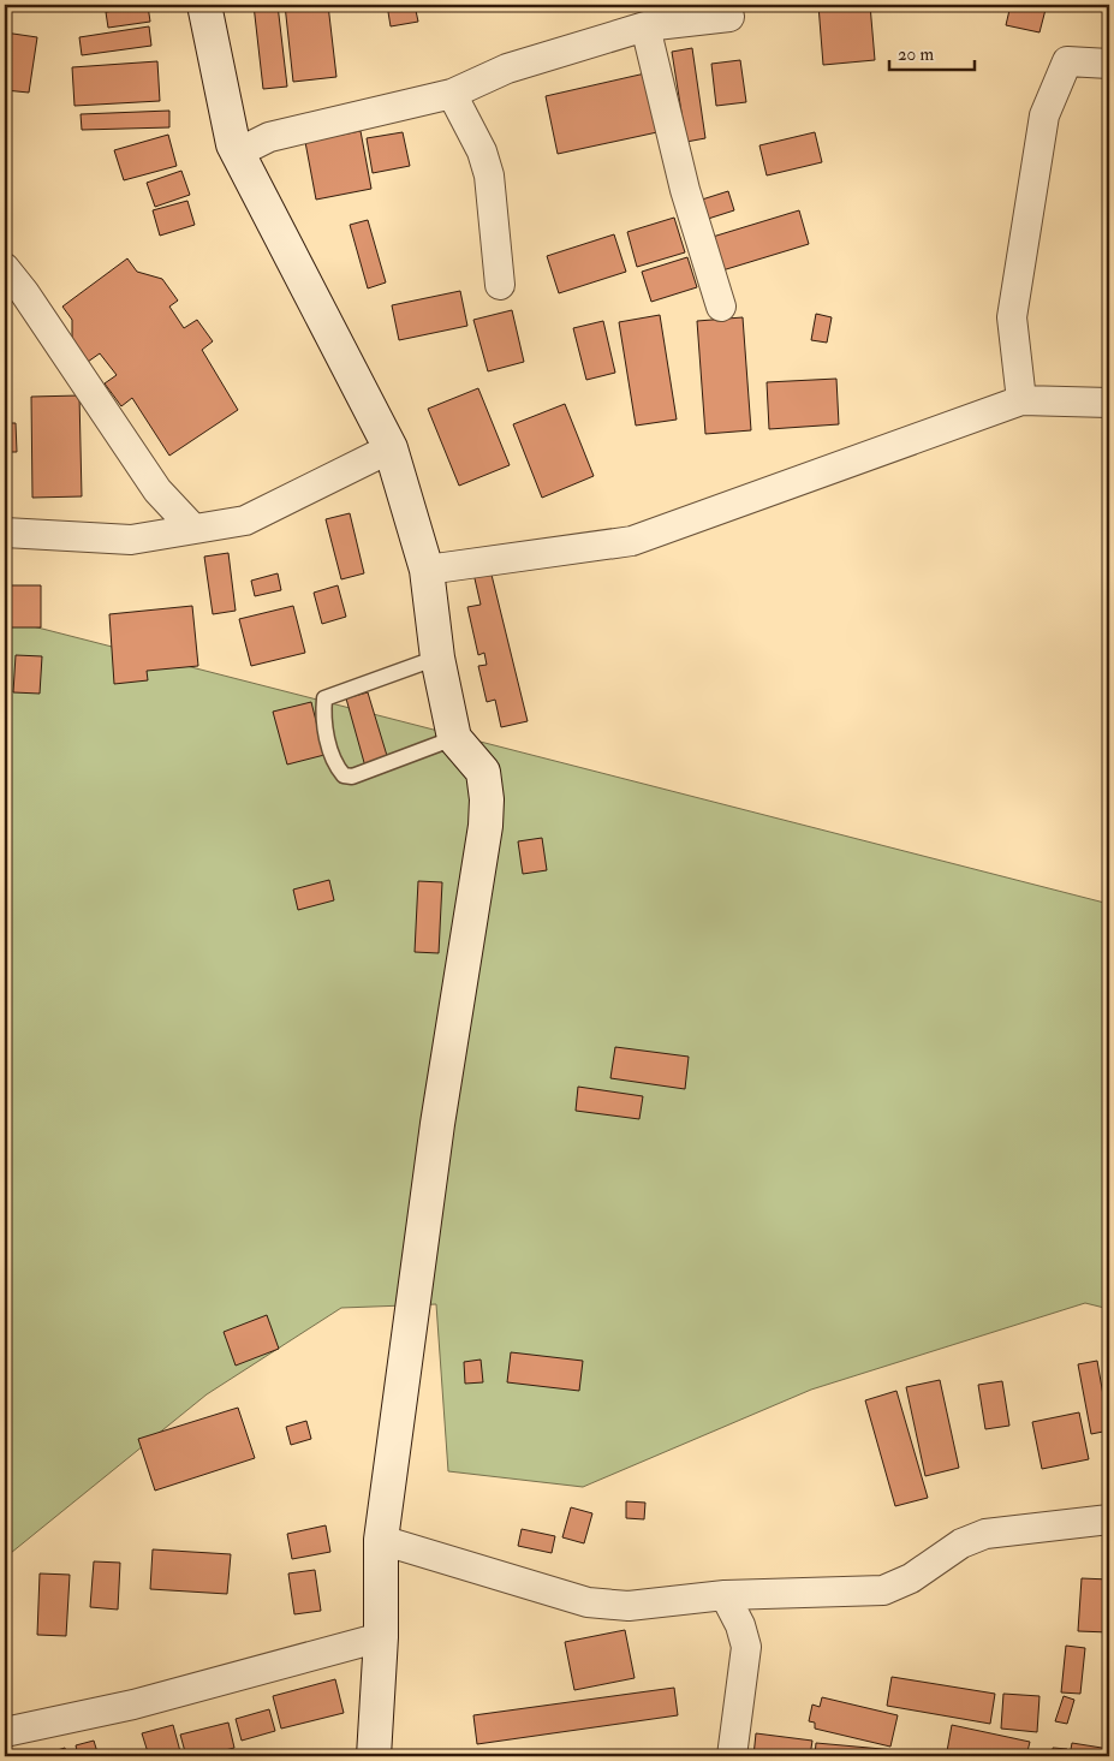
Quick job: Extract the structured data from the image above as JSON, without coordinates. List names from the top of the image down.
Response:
{
  "scale_bar": "20 m"
}
